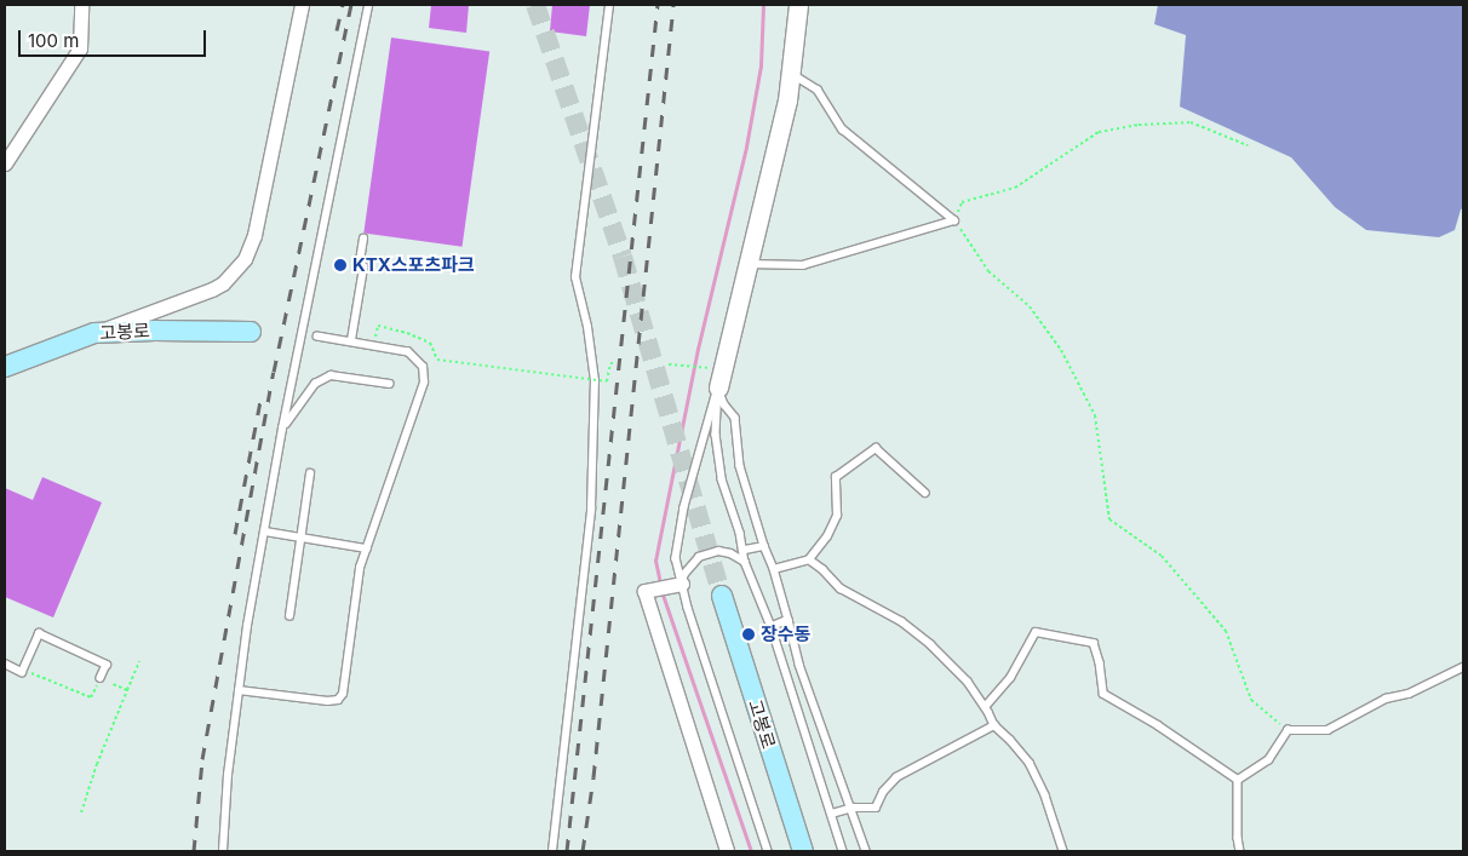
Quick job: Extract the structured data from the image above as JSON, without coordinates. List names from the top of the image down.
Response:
{
  "streets": {
    "main road": ["고봉로"]
  },
  "places": ["KTX스포츠파크", "장수동"],
  "scale_bar": "100 m"
}
